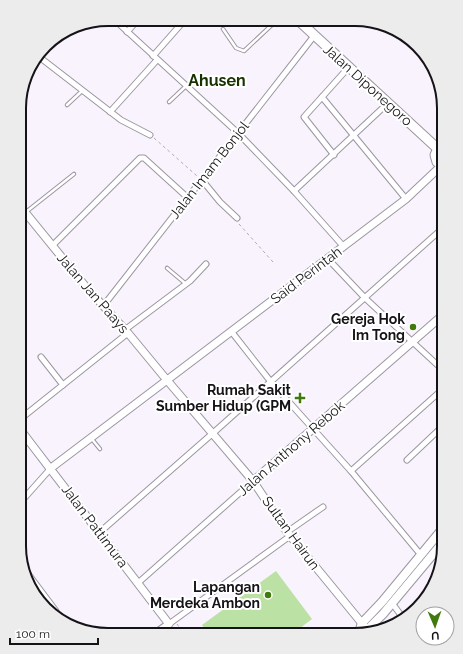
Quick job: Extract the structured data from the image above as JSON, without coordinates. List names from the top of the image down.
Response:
{
  "streets": {
    "highway": ["Jalan Diponegoro"],
    "street": [
      "Jalan Imam Bonjol",
      "Said Perintah",
      "Jalan Jan Paays",
      "Jalan Anthony Rebok",
      "Jalan Pattimura",
      "Sultan Hairun"
    ]
  },
  "crossings": [
    ["Jalan Diponegoro", "Jalan Imam Bonjol"],
    ["Jalan Imam Bonjol", "Jalan Jan Paays"],
    ["Said Perintah", "Jalan Jan Paays"],
    ["Said Perintah", "Jalan Pattimura"],
    ["Said Perintah", "Sultan Hairun"],
    ["Jalan Jan Paays", "Sultan Hairun"],
    ["Jalan Anthony Rebok", "Jalan Pattimura"],
    ["Jalan Anthony Rebok", "Sultan Hairun"]
  ],
  "districts": ["Ahusen"],
  "places": {
    "other": ["Gereja Hok Im Tong", "Lapangan Merdeka Ambon"],
    "health": ["Rumah Sakit Sumber Hidup (GPM"]
  },
  "scale_bar": "100 m",
  "north": "bottom"
}
